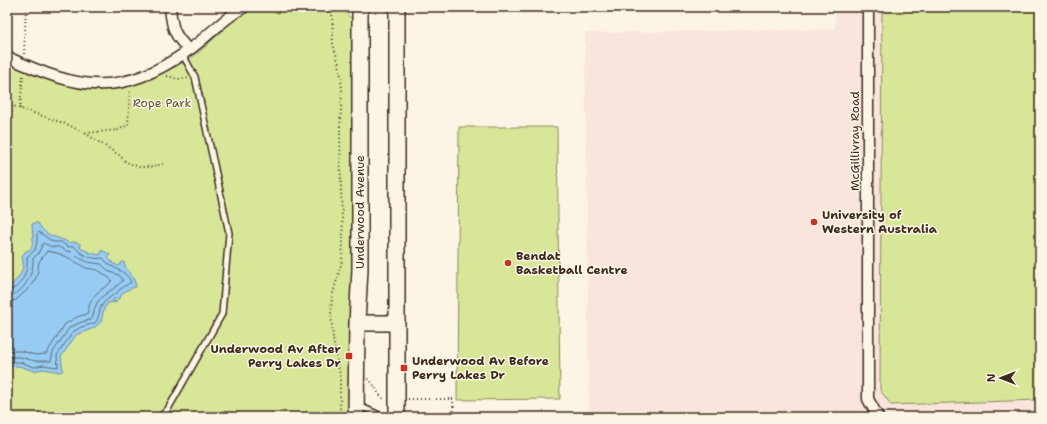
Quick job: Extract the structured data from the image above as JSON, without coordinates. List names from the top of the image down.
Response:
{
  "streets": {
    "main road": ["Underwood Avenue"],
    "street": ["McGillivray Road"]
  },
  "parks": ["Rope Park"],
  "places": {
    "other": ["University of Western Australia", "Bendat Basketball Centre"],
    "transit": ["Underwood Av After Perry Lakes Dr", "Underwood Av Before Perry Lakes Dr"]
  },
  "north": "left"
}
